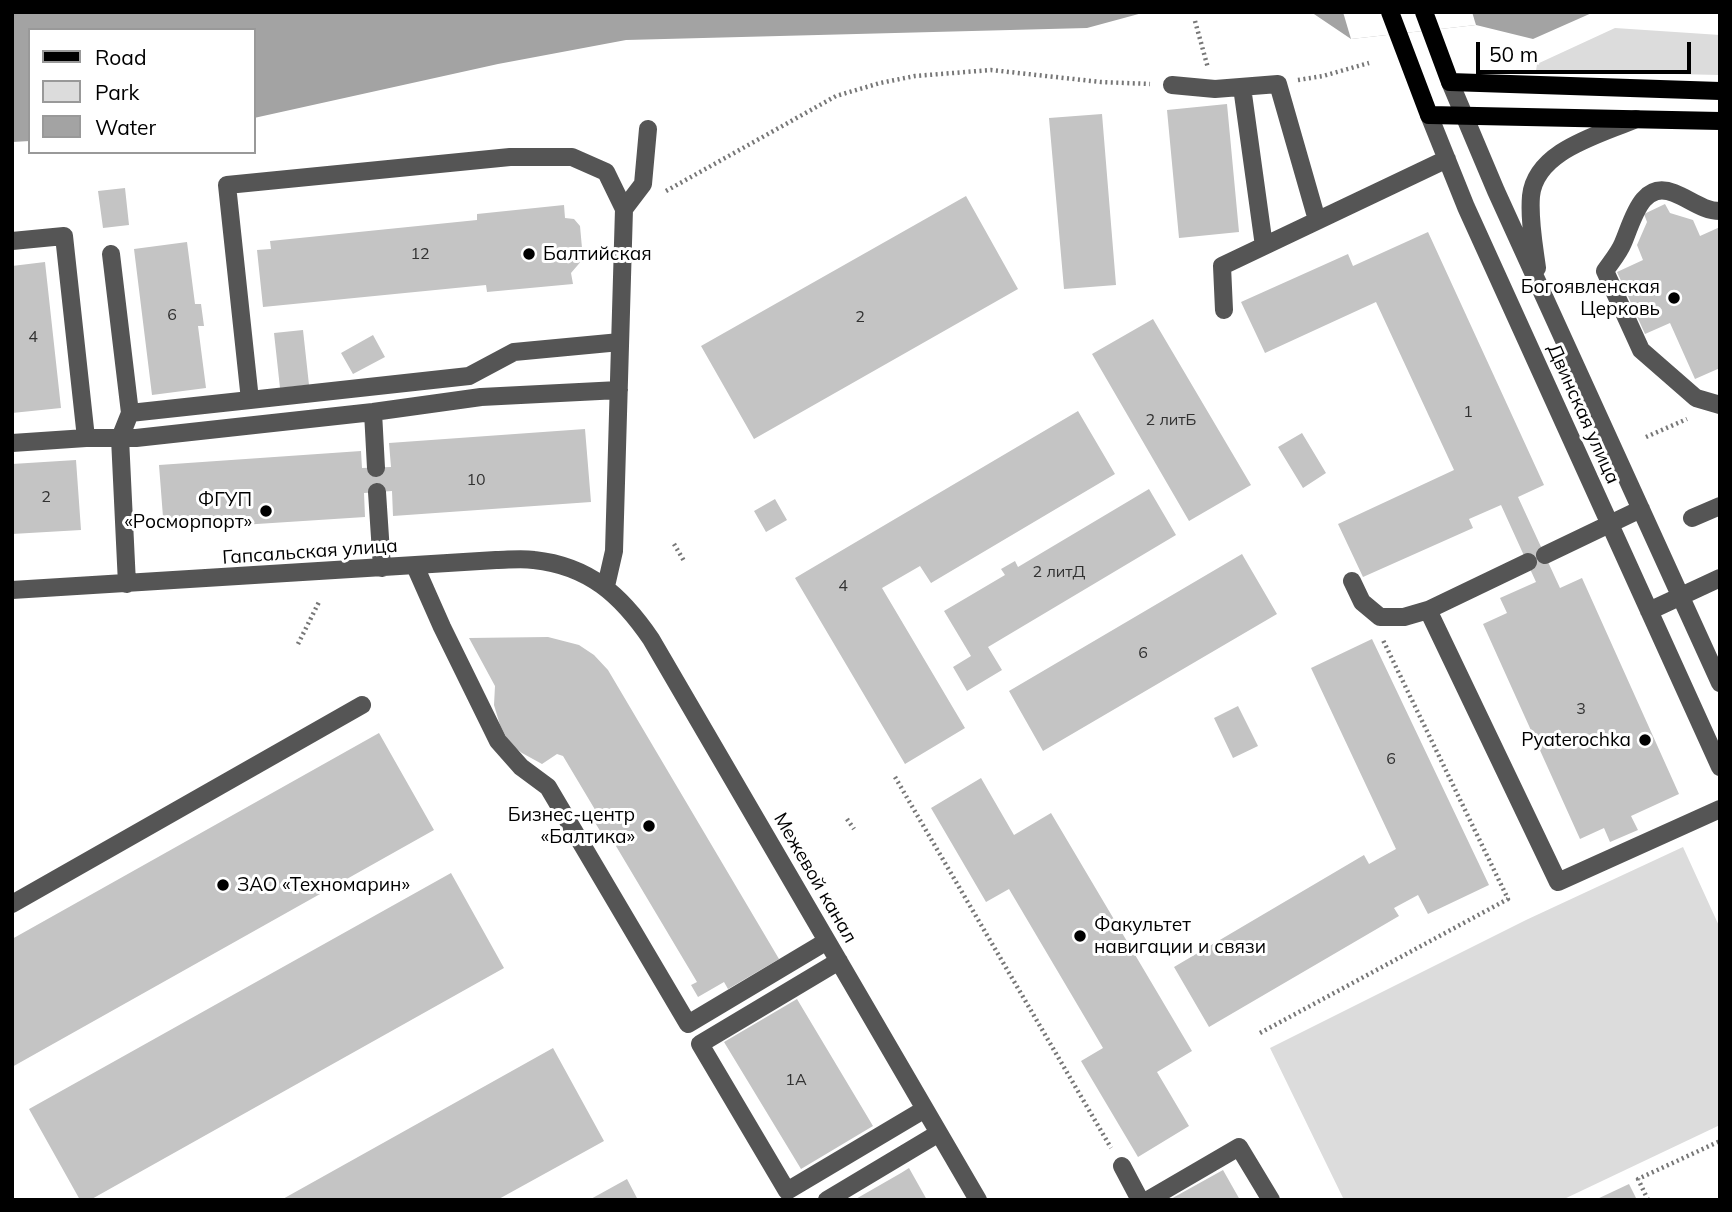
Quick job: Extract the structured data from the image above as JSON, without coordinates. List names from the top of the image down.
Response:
{
  "streets": {
    "main road": ["Двинская улица"],
    "street": ["Гапсальская улица", "Межевой канал"]
  },
  "crossings": [
    ["Гапсальская улица", "Межевой канал"]
  ],
  "places": [
    "Балтийская",
    "Богоявленская Церковь",
    "ФГУП «Росморпорт»",
    "Pyaterochka",
    "Бизнес-центр «Балтика»",
    "ЗАО «Техномарин»",
    "Факультет навигации и связи"
  ],
  "house_numbers": [
    "12",
    "6",
    "2",
    "4",
    "1",
    "2 литБ",
    "10",
    "2",
    "2 литД",
    "4",
    "6",
    "3",
    "6",
    "1А"
  ],
  "legend": ["Road", "Park", "Water"],
  "scale_bar": "50 m"
}
